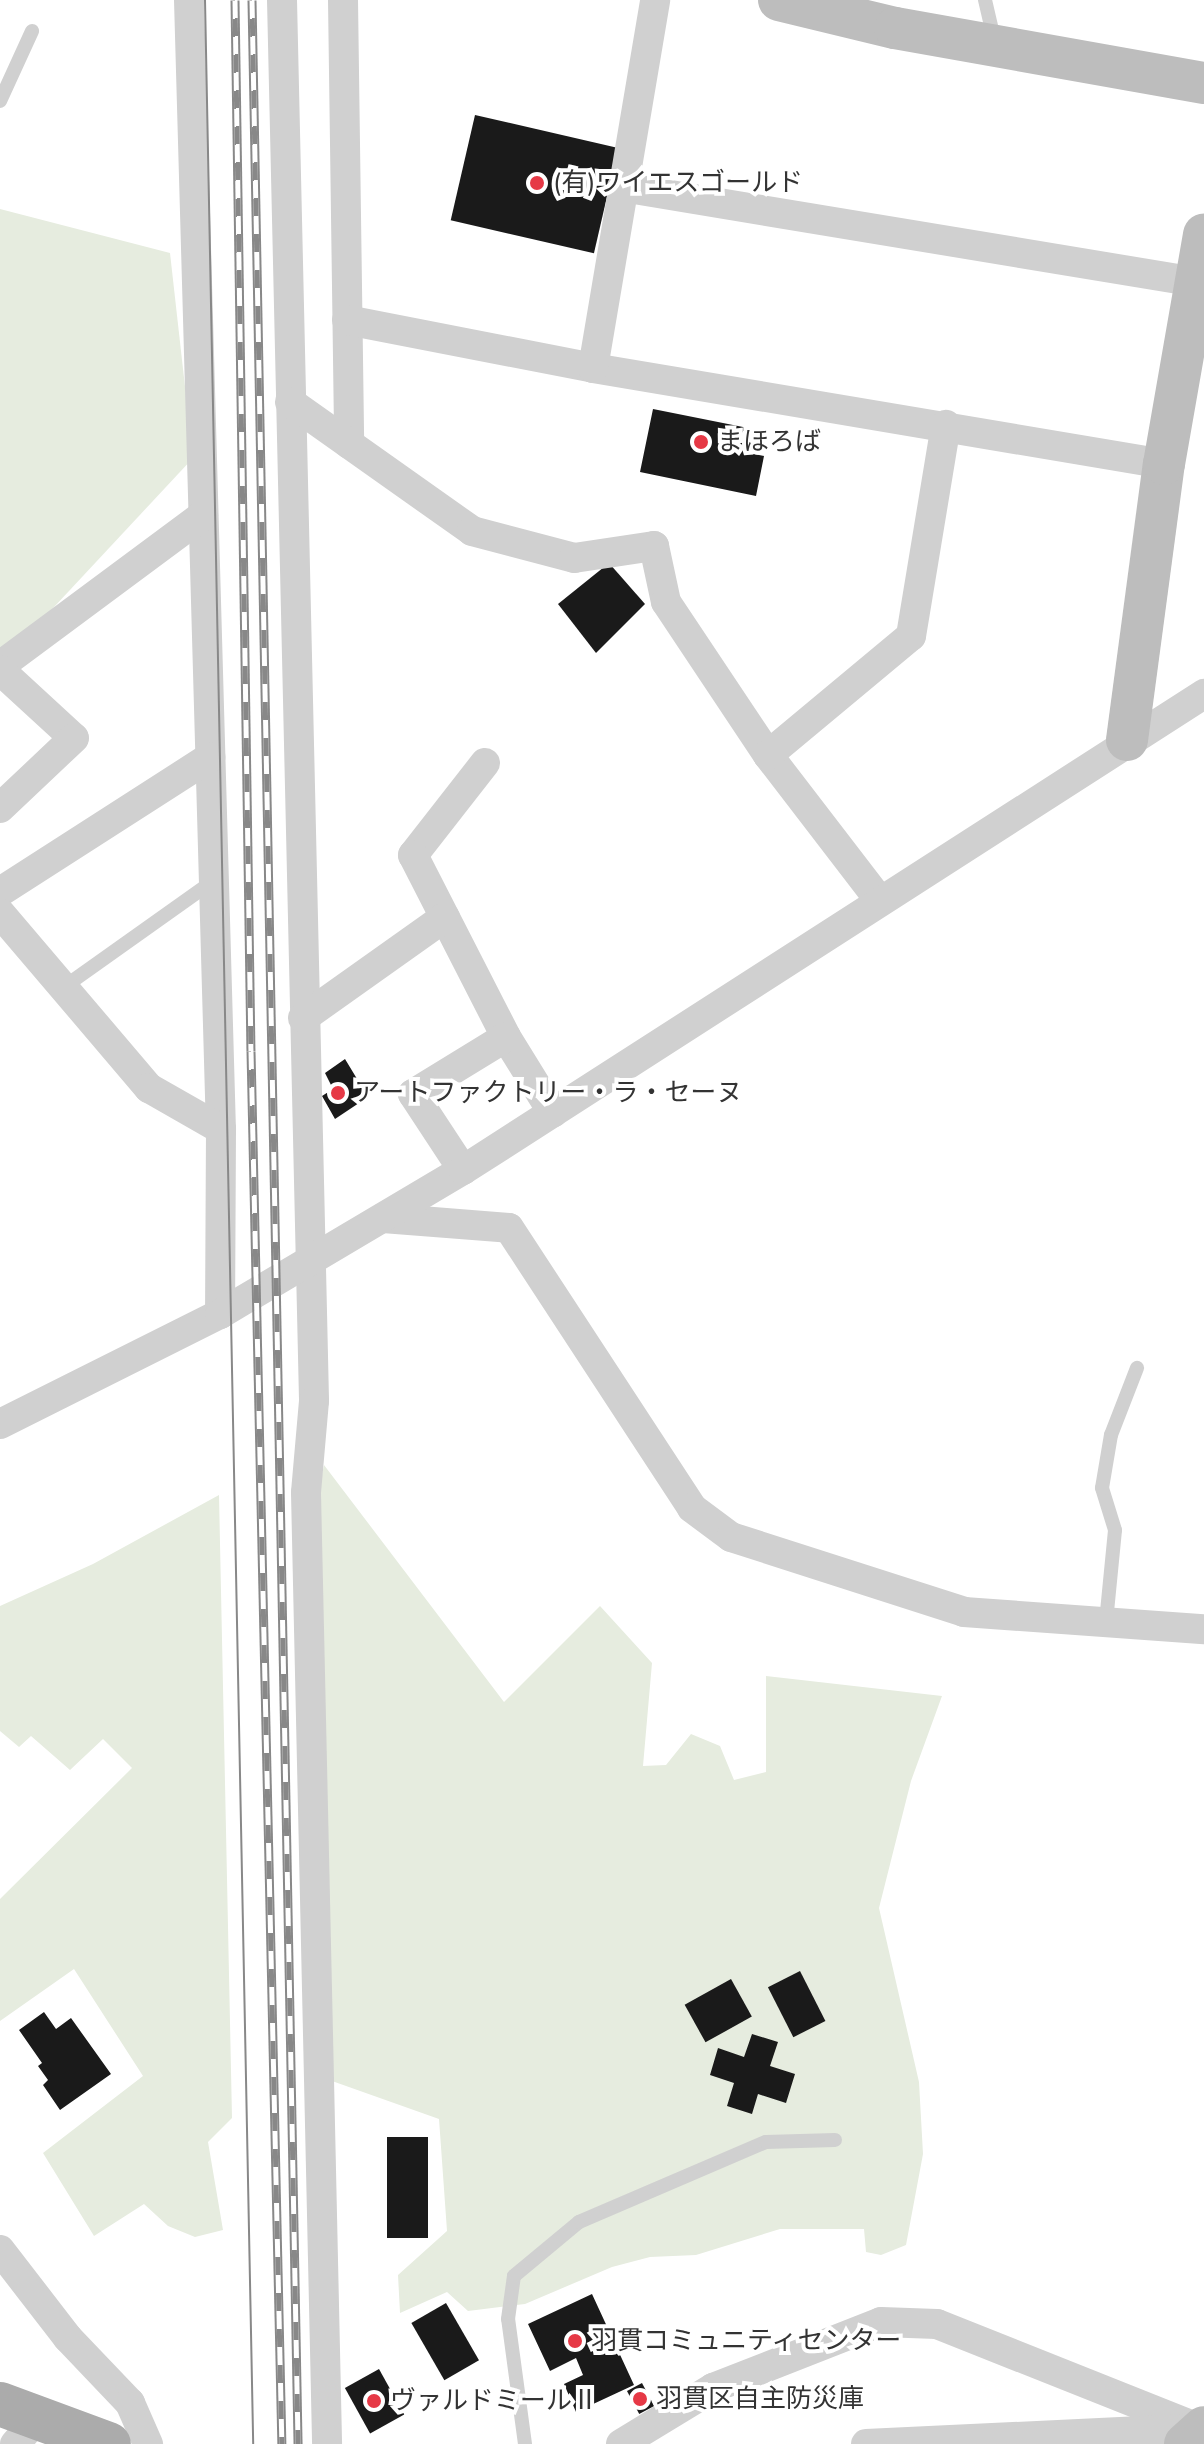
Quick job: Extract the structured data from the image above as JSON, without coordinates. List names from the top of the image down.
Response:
{
  "places": [
    "(有)ワイエスゴールド",
    "まほろば",
    "アートファクトリー・ラ・セーヌ",
    "羽貫コミュニティセンター",
    "羽貫区自主防災庫",
    "ヴァルドミールⅡ"
  ]
}
